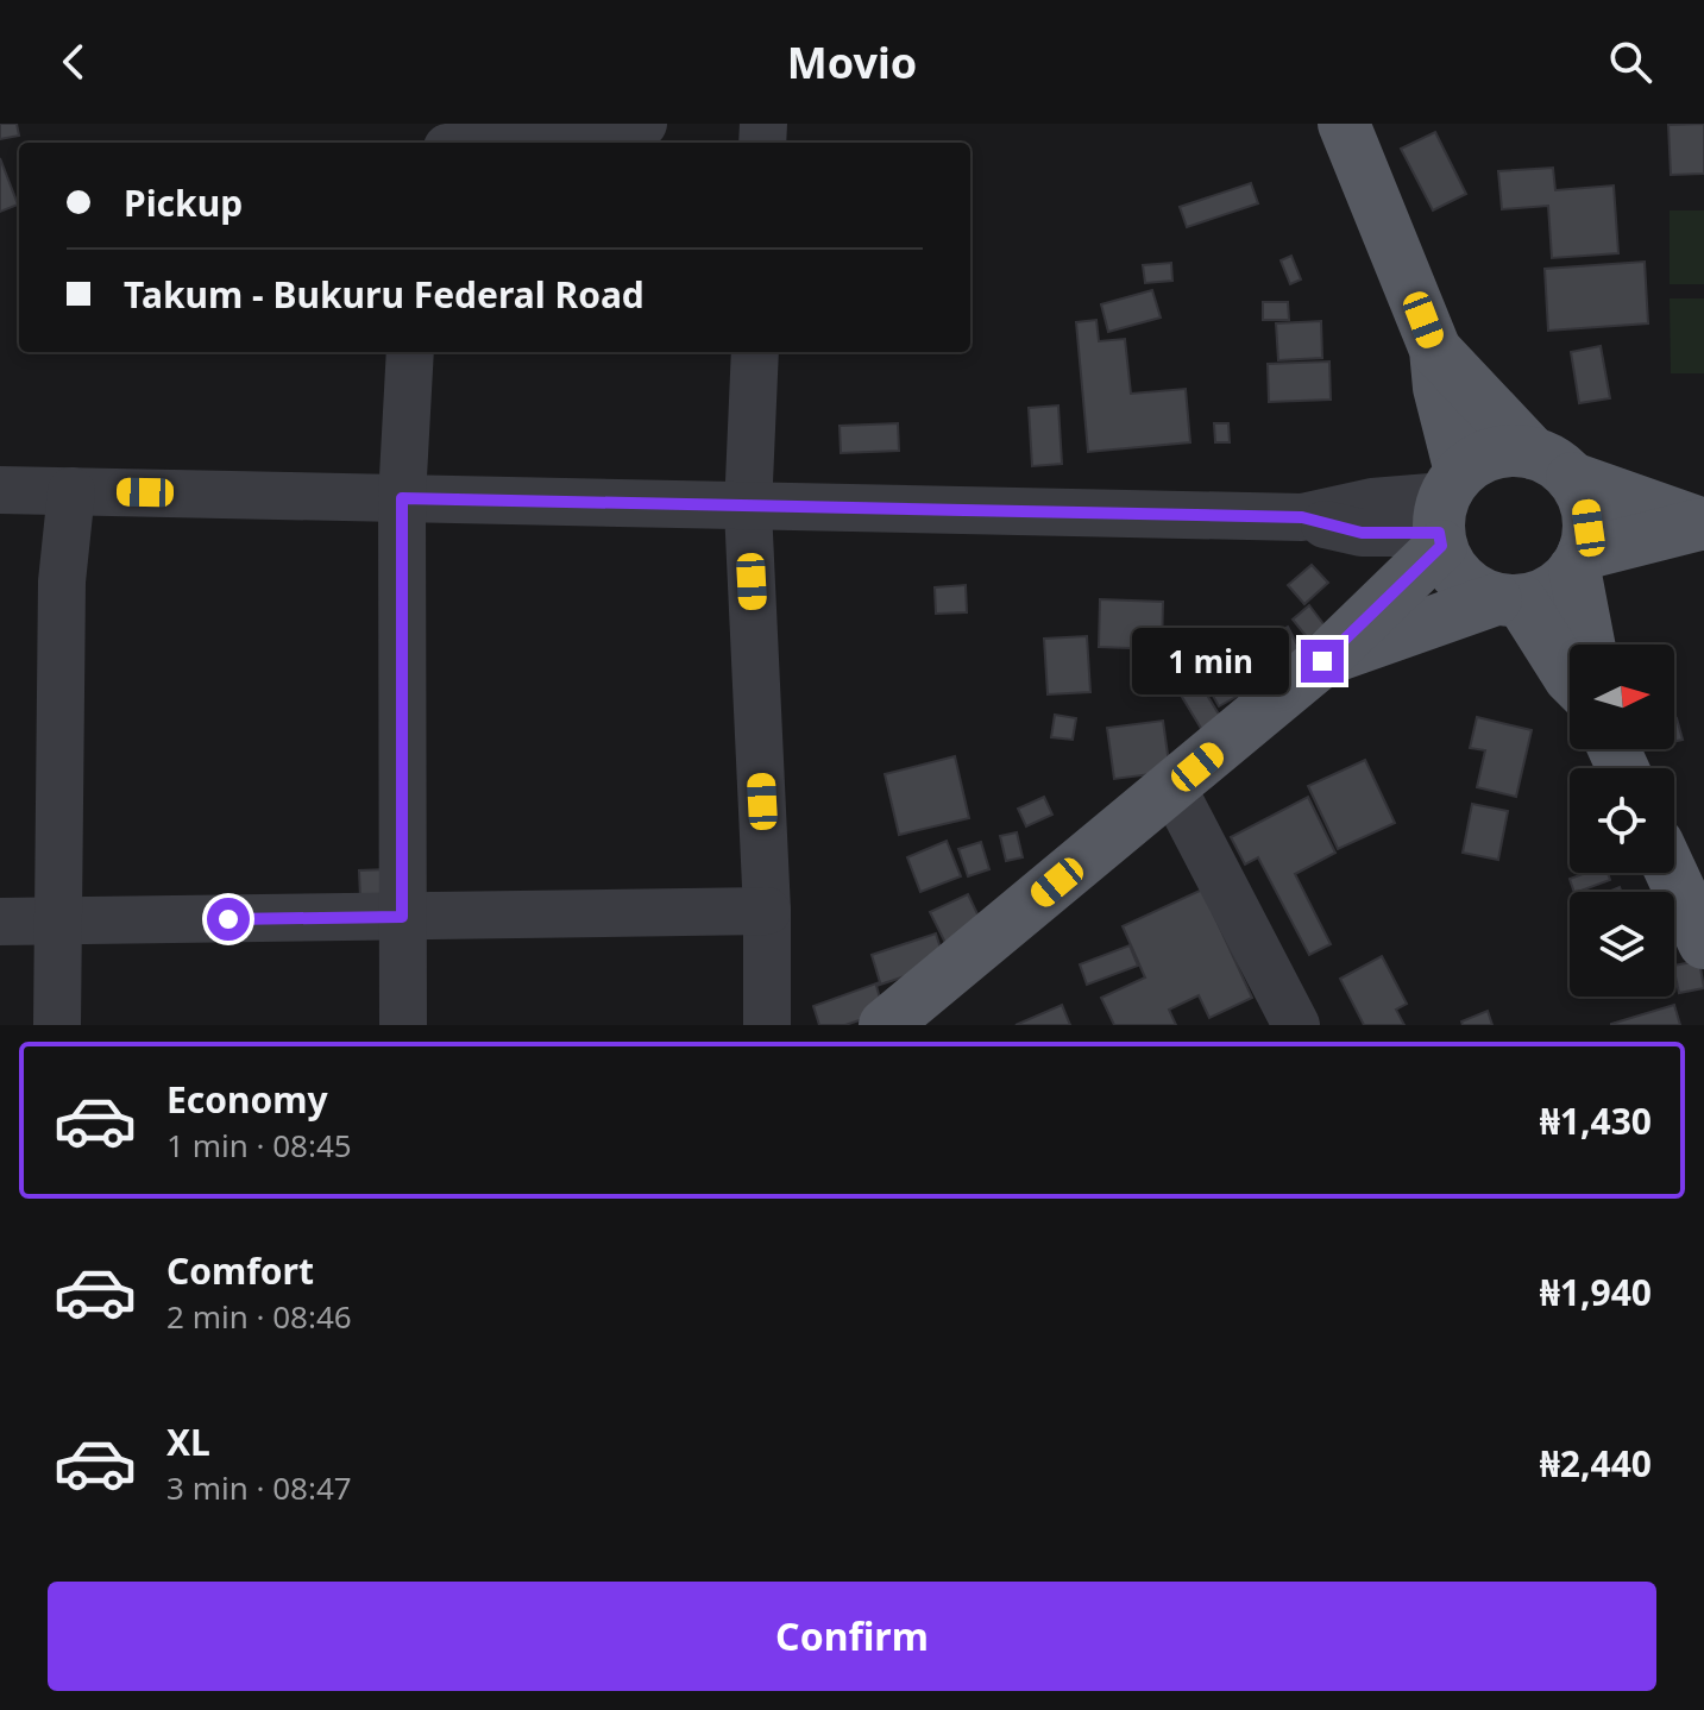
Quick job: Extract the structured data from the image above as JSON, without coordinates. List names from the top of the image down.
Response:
{
  "north": "right",
  "page": {
    "header": "Movio",
    "banner": ["Pickup", "Takum - Bukuru Federal Road"],
    "bubble": "1 min",
    "list": [
      {
        "name": "Economy",
        "note": "1 min · 08:45",
        "value": "₦1,430"
      },
      {
        "name": "Comfort",
        "note": "2 min · 08:46",
        "value": "₦1,940"
      },
      {
        "name": "XL",
        "note": "3 min · 08:47",
        "value": "₦2,440"
      }
    ],
    "buttons": "Confirm"
  }
}
